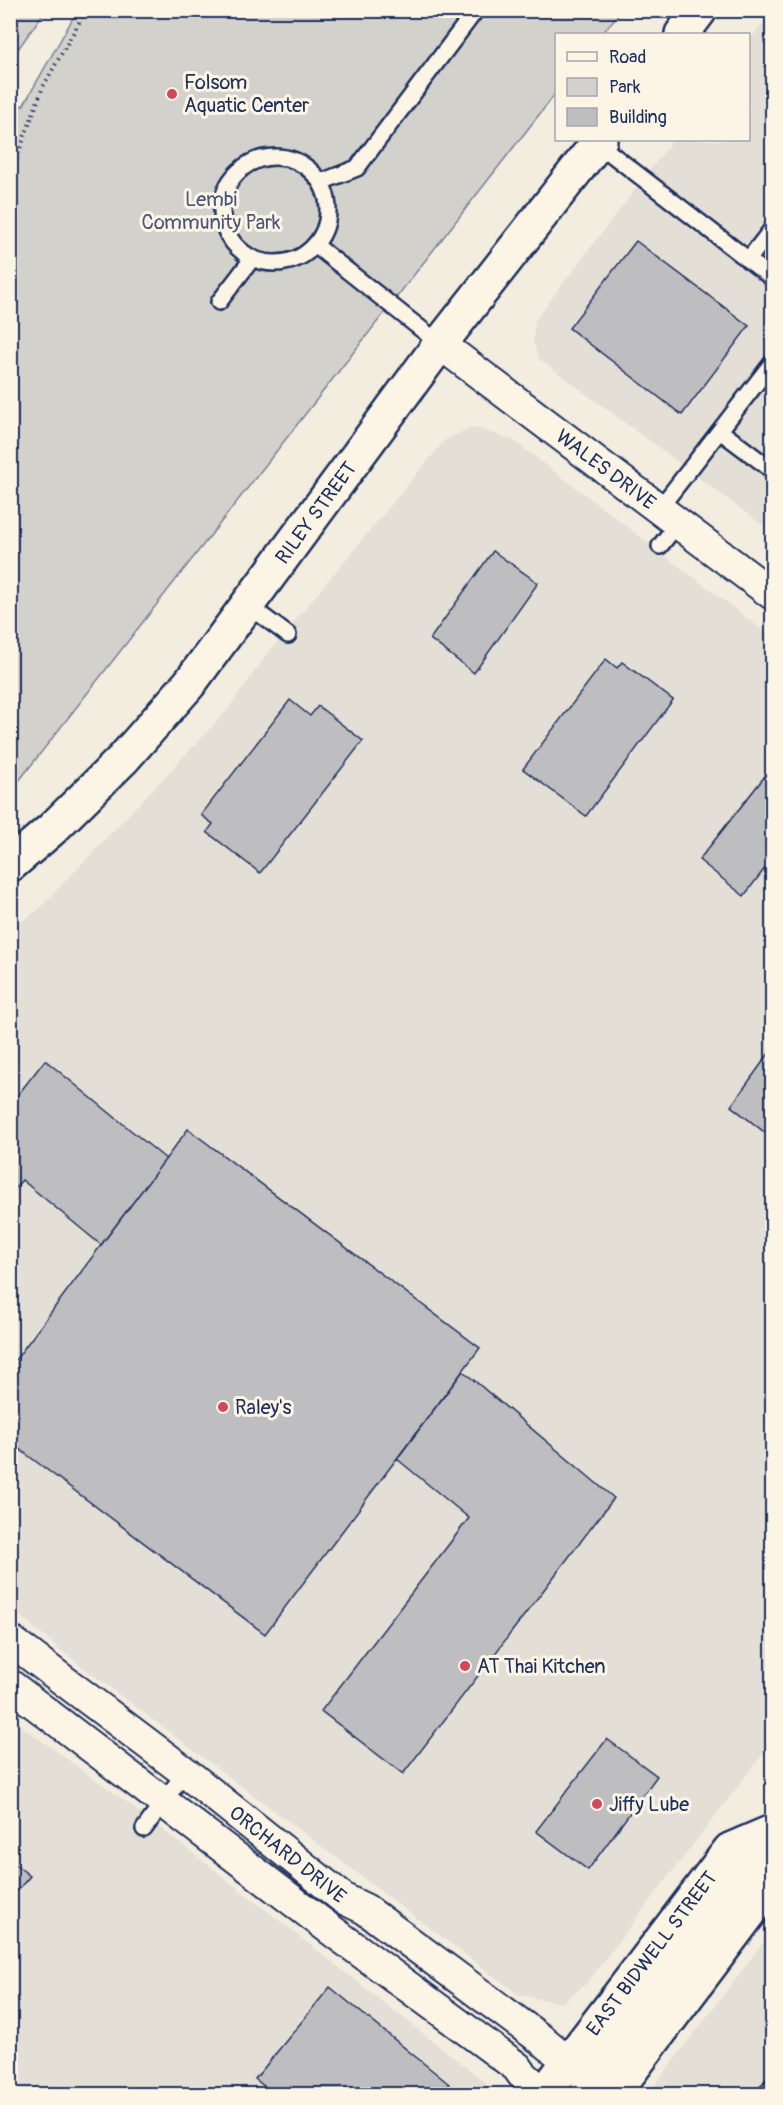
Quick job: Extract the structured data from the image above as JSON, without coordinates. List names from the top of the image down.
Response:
{
  "streets": {
    "main road": ["RILEY STREET", "EAST BIDWELL STREET"],
    "street": ["WALES DRIVE", "ORCHARD DRIVE"]
  },
  "crossings": [
    ["WALES DRIVE", "RILEY STREET"],
    ["ORCHARD DRIVE", "EAST BIDWELL STREET"]
  ],
  "parks": ["Lembi Community Park"],
  "places": [
    "Folsom Aquatic Center",
    "Raley's",
    "AT Thai Kitchen",
    "Jiffy Lube"
  ],
  "legend": ["Road", "Park", "Building"]
}
